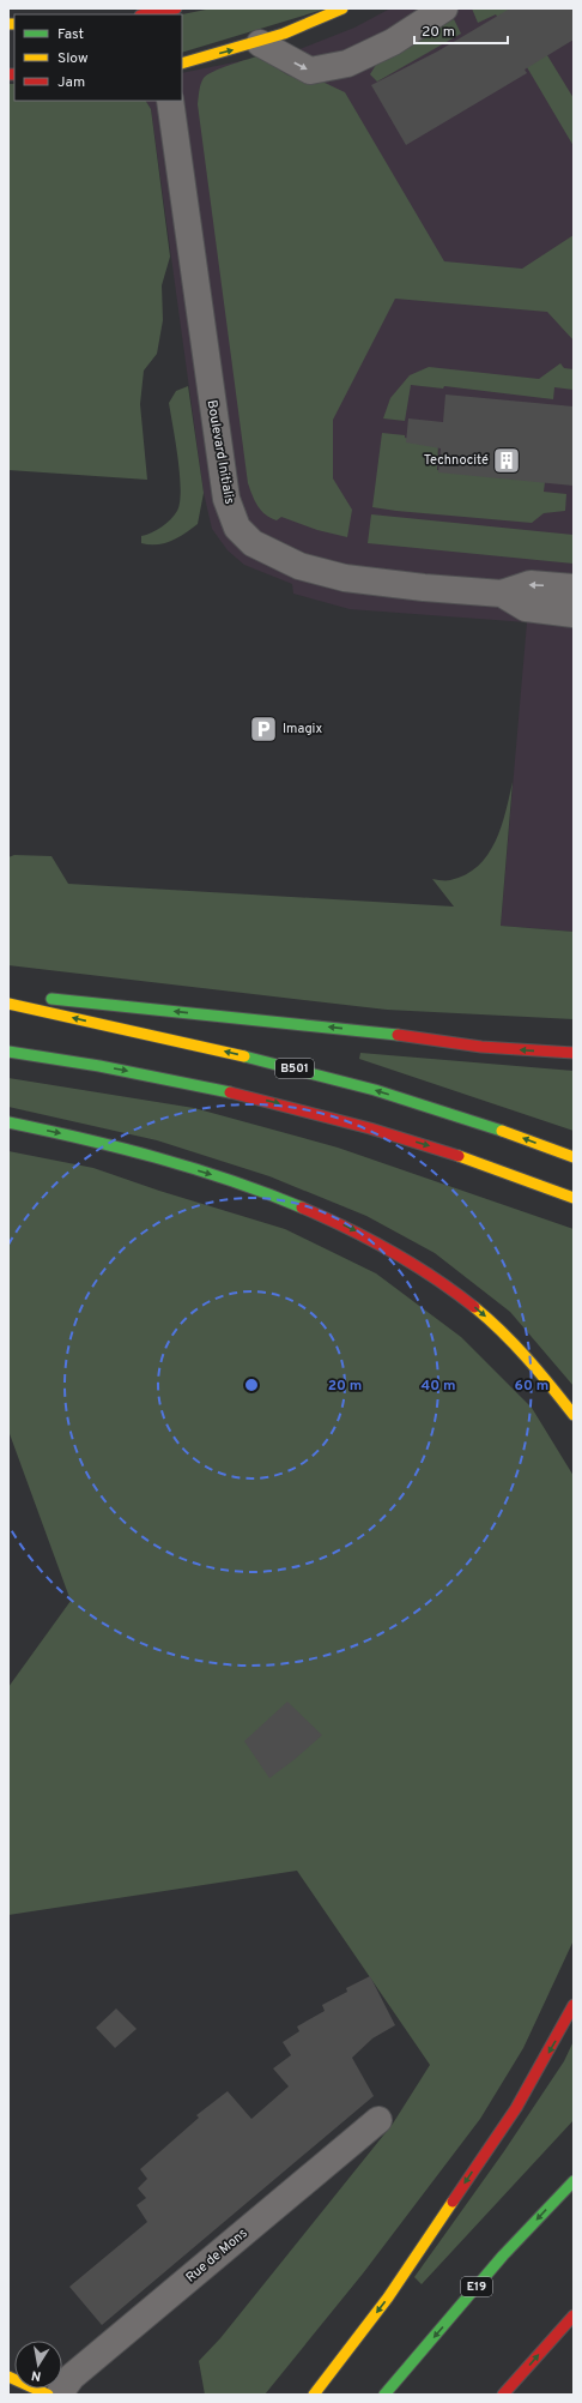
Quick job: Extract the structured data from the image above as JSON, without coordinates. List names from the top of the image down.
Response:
{
  "streets": {
    "main road": ["B501", "E19"],
    "street": ["Boulevard Initialis", "Rue de Mons"]
  },
  "places": {
    "building": ["Technocité"],
    "parking": ["Imagix"]
  },
  "legend": ["Fast", "Slow", "Jam"],
  "scale_bar": "20 m",
  "north": "bottom",
  "rings": ["20 m", "40 m", "60 m"]
}
